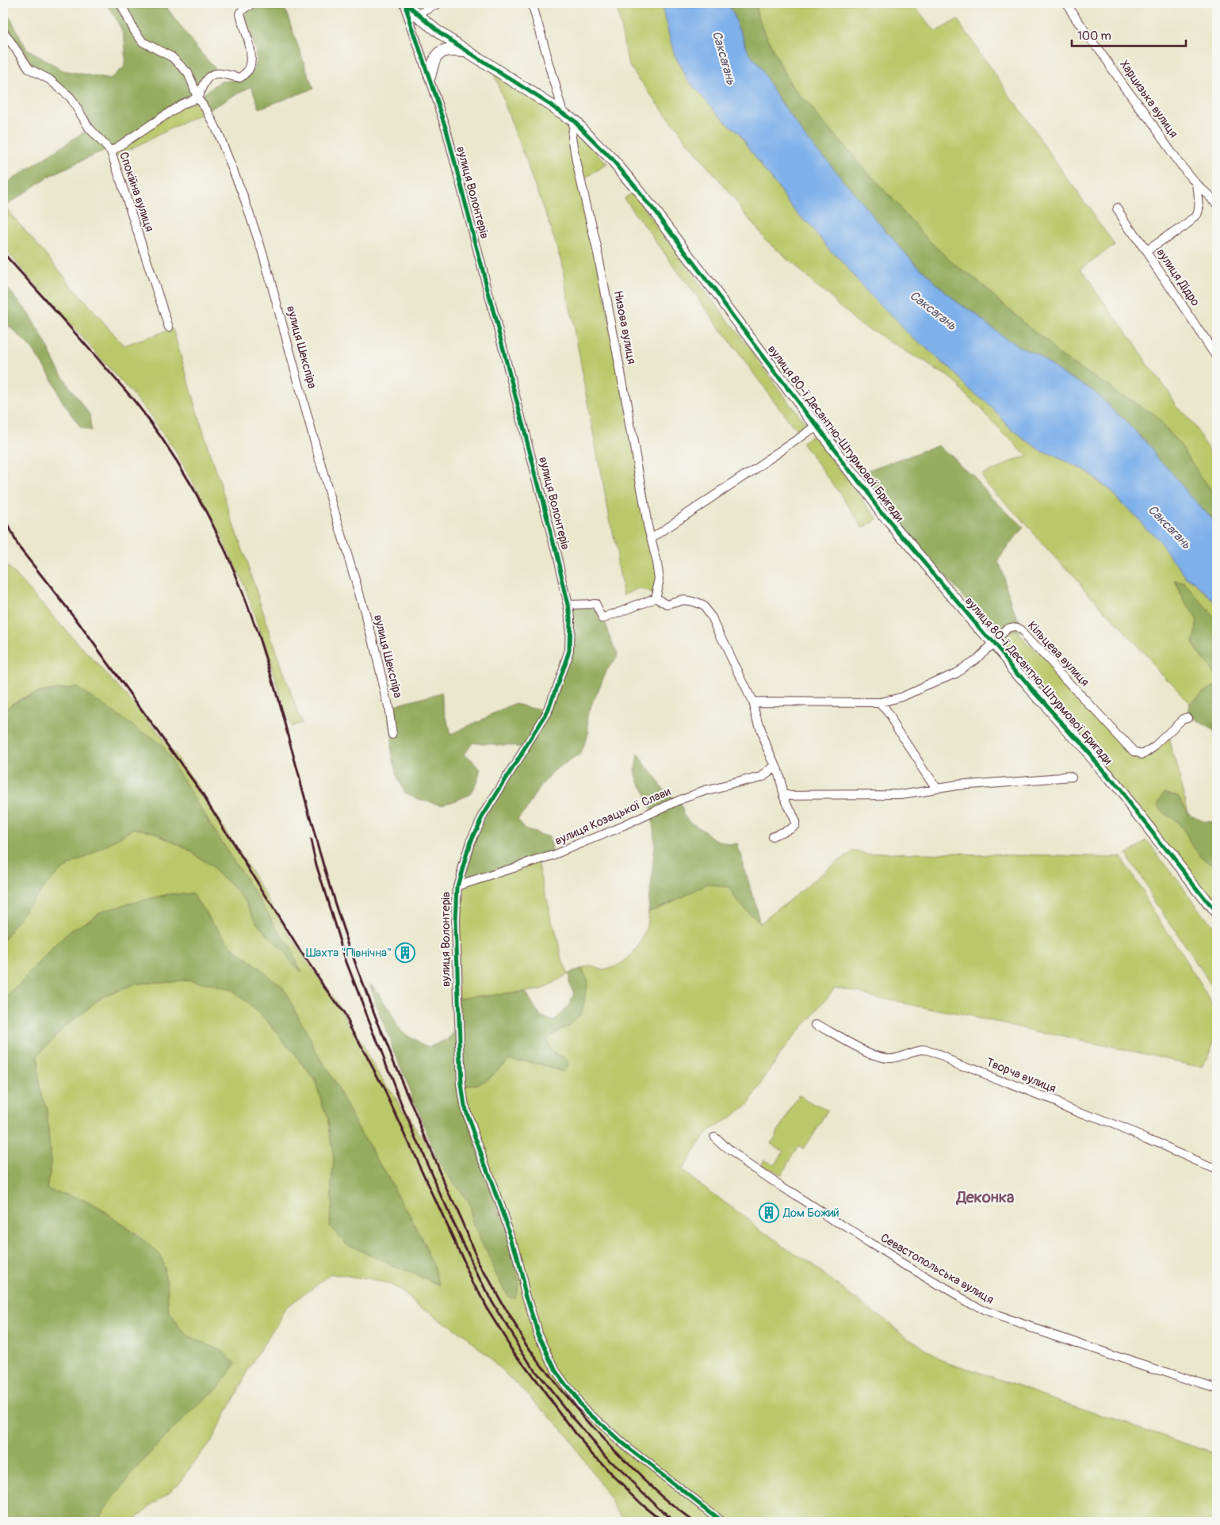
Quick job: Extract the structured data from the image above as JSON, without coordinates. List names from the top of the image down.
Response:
{
  "streets": {
    "street": [
      "Харцизька вулиця",
      "Спокійна вулиця",
      "вулиця Волонтерів",
      "вулиця Дідро",
      "Низова вулиця",
      "вулиця Шекспіра",
      "вулиця 80-ї Десантно-Штурмової Бригади",
      "Кільцева вулиця",
      "вулиця Козацької Слави",
      "Творча вулиця",
      "Севастопольська вулиця"
    ]
  },
  "crossings": [
    ["Харцизька вулиця", "вулиця Дідро"],
    ["вулиця Волонтерів", "вулиця 80-ї Десантно-Штурмової Бригади"],
    ["вулиця Волонтерів", "вулиця Козацької Слави"],
    ["Низова вулиця", "вулиця 80-ї Десантно-Штурмової Бригади"],
    ["вулиця 80-ї Десантно-Штурмової Бригади", "Кільцева вулиця"]
  ],
  "districts": ["Деконка"],
  "water": ["Саксагань"],
  "places": {
    "building": ["Шахта \"Північна\"", "Дом Божий"]
  },
  "scale_bar": "100 m"
}
